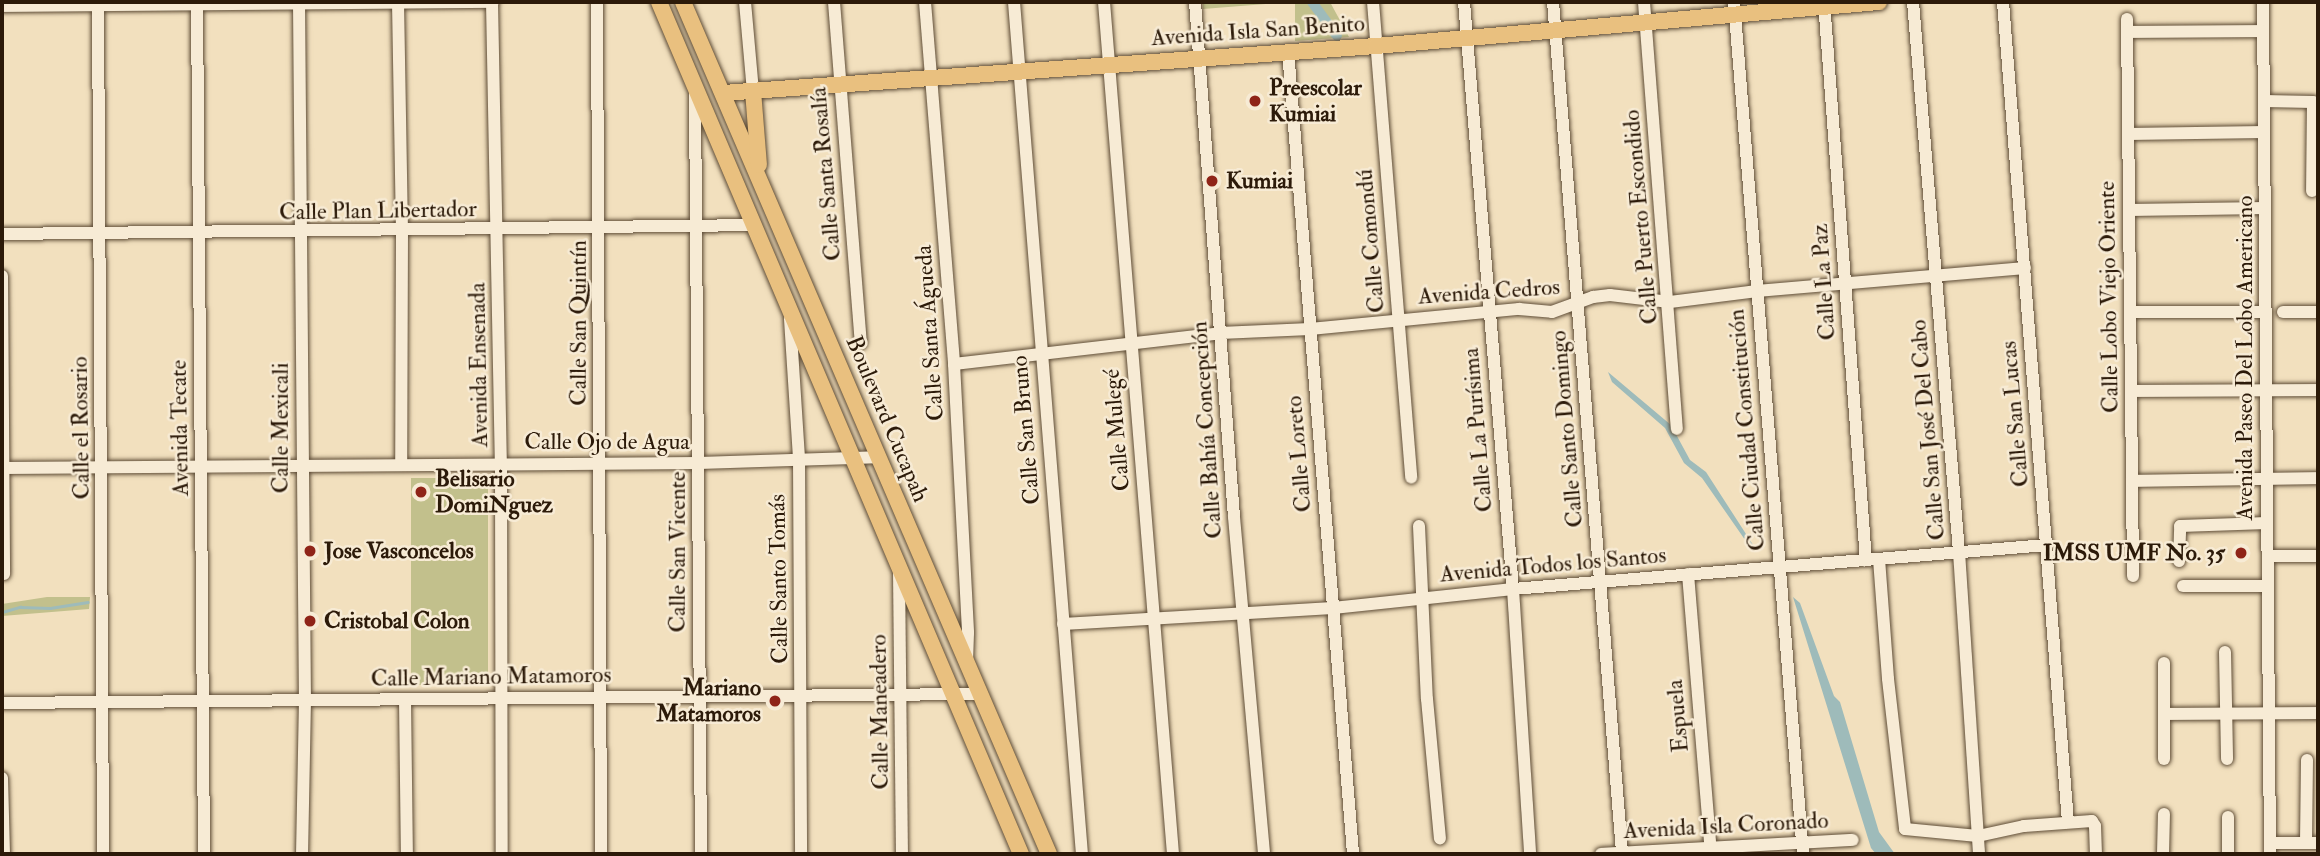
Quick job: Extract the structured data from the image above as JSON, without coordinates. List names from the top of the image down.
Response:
{
  "streets": {
    "main road": ["Avenida Isla San Benito", "Boulevard Cucapah"],
    "street": [
      "Calle Santa Rosalía",
      "Calle Plan Libertador",
      "Calle Puerto Escondido",
      "Calle Comondú",
      "Calle La Paz",
      "Avenida Cedros",
      "Calle Lobo Viejo Oriente",
      "Calle San Quintín",
      "Calle Santa Águeda",
      "Avenida Paseo Del Lobo Americano",
      "Avenida Ensenada",
      "Calle San Lucas",
      "Calle el Rosario",
      "Avenida Tecate",
      "Calle Mexicali",
      "Calle Santo Domingo",
      "Calle San Bruno",
      "Calle Mulegé",
      "Calle Bahía Concepción",
      "Calle La Purísima",
      "Calle Ciudad Constitución",
      "Calle San José Del Cabo",
      "Calle Ojo de Agua",
      "Calle Loreto",
      "Calle San Vicente",
      "Avenida Todos los Santos",
      "Calle Santo Tomás",
      "Calle Mariano Matamoros",
      "Calle Maneadero",
      "Espuela",
      "Avenida Isla Coronado"
    ]
  },
  "crossings": [
    ["Avenida Isla San Benito", "Calle Santa Rosalía"],
    ["Avenida Isla San Benito", "Calle Puerto Escondido"],
    ["Avenida Isla San Benito", "Calle Comondú"],
    ["Avenida Isla San Benito", "Calle La Paz"],
    ["Avenida Isla San Benito", "Calle Santa Águeda"],
    ["Avenida Isla San Benito", "Boulevard Cucapah"],
    ["Avenida Isla San Benito", "Calle Santo Domingo"],
    ["Avenida Isla San Benito", "Calle San Bruno"],
    ["Avenida Isla San Benito", "Calle Mulegé"],
    ["Avenida Isla San Benito", "Calle Bahía Concepción"],
    ["Avenida Isla San Benito", "Calle La Purísima"],
    ["Avenida Isla San Benito", "Calle Ciudad Constitución"],
    ["Avenida Isla San Benito", "Calle Loreto"],
    ["Calle Plan Libertador", "Calle San Quintín"],
    ["Calle Plan Libertador", "Avenida Ensenada"],
    ["Calle Plan Libertador", "Boulevard Cucapah"],
    ["Calle Plan Libertador", "Calle el Rosario"],
    ["Calle Plan Libertador", "Avenida Tecate"],
    ["Calle Plan Libertador", "Calle Mexicali"],
    ["Calle Plan Libertador", "Calle San Vicente"],
    ["Calle Puerto Escondido", "Avenida Cedros"],
    ["Calle Comondú", "Avenida Cedros"],
    ["Calle La Paz", "Avenida Cedros"],
    ["Calle La Paz", "Calle San José Del Cabo"],
    ["Calle La Paz", "Avenida Todos los Santos"],
    ["Avenida Cedros", "Calle Santa Águeda"],
    ["Avenida Cedros", "Calle San Lucas"],
    ["Avenida Cedros", "Calle Santo Domingo"],
    ["Avenida Cedros", "Calle San Bruno"],
    ["Avenida Cedros", "Calle Mulegé"],
    ["Avenida Cedros", "Calle Bahía Concepción"],
    ["Avenida Cedros", "Calle La Purísima"],
    ["Avenida Cedros", "Calle Ciudad Constitución"],
    ["Avenida Cedros", "Calle San José Del Cabo"],
    ["Avenida Cedros", "Calle Loreto"],
    ["Calle Lobo Viejo Oriente", "Avenida Paseo Del Lobo Americano"],
    ["Calle San Quintín", "Calle Ojo de Agua"],
    ["Calle San Quintín", "Calle Mariano Matamoros"],
    ["Calle Santa Águeda", "Boulevard Cucapah"],
    ["Avenida Ensenada", "Calle Ojo de Agua"],
    ["Avenida Ensenada", "Calle Mariano Matamoros"],
    ["Calle San Lucas", "Avenida Todos los Santos"],
    ["Boulevard Cucapah", "Calle Ojo de Agua"],
    ["Boulevard Cucapah", "Calle San Vicente"],
    ["Boulevard Cucapah", "Calle Santo Tomás"],
    ["Boulevard Cucapah", "Calle Mariano Matamoros"],
    ["Boulevard Cucapah", "Calle Maneadero"],
    ["Calle el Rosario", "Calle Ojo de Agua"],
    ["Calle el Rosario", "Calle Mariano Matamoros"],
    ["Avenida Tecate", "Calle Ojo de Agua"],
    ["Avenida Tecate", "Calle Mariano Matamoros"],
    ["Calle Mexicali", "Calle Ojo de Agua"],
    ["Calle Mexicali", "Calle Mariano Matamoros"],
    ["Calle Santo Domingo", "Avenida Todos los Santos"],
    ["Calle Santo Domingo", "Avenida Isla Coronado"],
    ["Calle San Bruno", "Avenida Todos los Santos"],
    ["Calle Mulegé", "Avenida Todos los Santos"],
    ["Calle Bahía Concepción", "Avenida Todos los Santos"],
    ["Calle La Purísima", "Avenida Todos los Santos"],
    ["Calle Ciudad Constitución", "Avenida Todos los Santos"],
    ["Calle Ciudad Constitución", "Avenida Isla Coronado"],
    ["Calle San José Del Cabo", "Avenida Todos los Santos"],
    ["Calle Ojo de Agua", "Calle San Vicente"],
    ["Calle Ojo de Agua", "Calle Santo Tomás"],
    ["Calle Loreto", "Avenida Todos los Santos"],
    ["Calle San Vicente", "Calle Mariano Matamoros"],
    ["Avenida Todos los Santos", "Espuela"],
    ["Calle Santo Tomás", "Calle Mariano Matamoros"],
    ["Calle Mariano Matamoros", "Calle Maneadero"],
    ["Espuela", "Avenida Isla Coronado"]
  ],
  "places": [
    "Preescolar Kumiai",
    "Kumiai",
    "Belisario DomiNguez",
    "Jose Vasconcelos",
    "IMSS UMF No. 35",
    "Cristobal Colon",
    "Mariano Matamoros"
  ]
}
